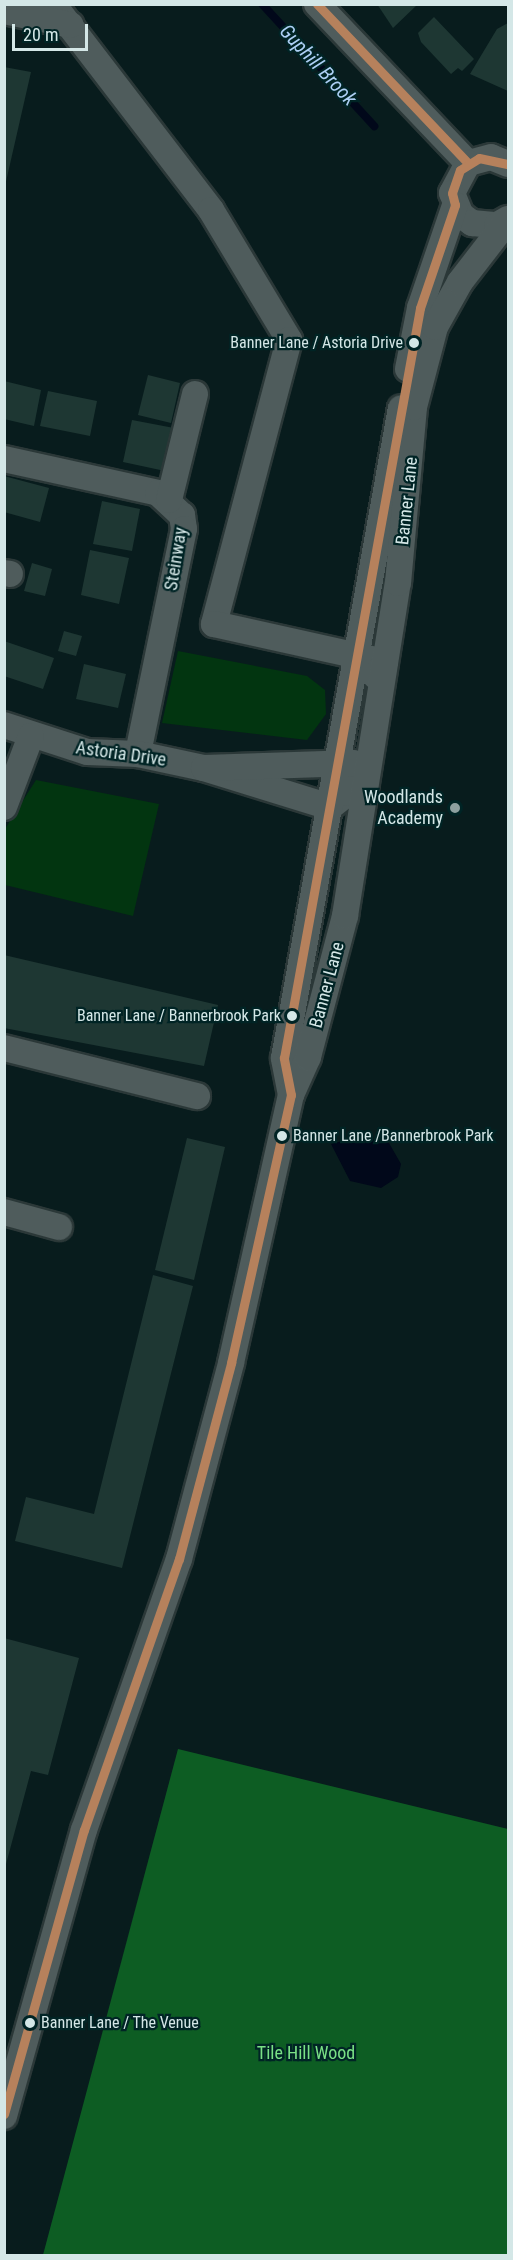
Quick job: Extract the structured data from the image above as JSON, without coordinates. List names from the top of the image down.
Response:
{
  "streets": {
    "street": ["Banner Lane", "Steinway", "Astoria Drive"]
  },
  "crossings": [
    ["Banner Lane", "Astoria Drive"],
    ["Steinway", "Astoria Drive"]
  ],
  "water": ["Guphill Brook"],
  "parks": ["Tile Hill Wood"],
  "places": [
    "Banner Lane / Astoria Drive",
    "Woodlands Academy",
    "Banner Lane / Bannerbrook Park",
    "Banner Lane /Bannerbrook Park",
    "Banner Lane / The Venue"
  ],
  "scale_bar": "20 m"
}
